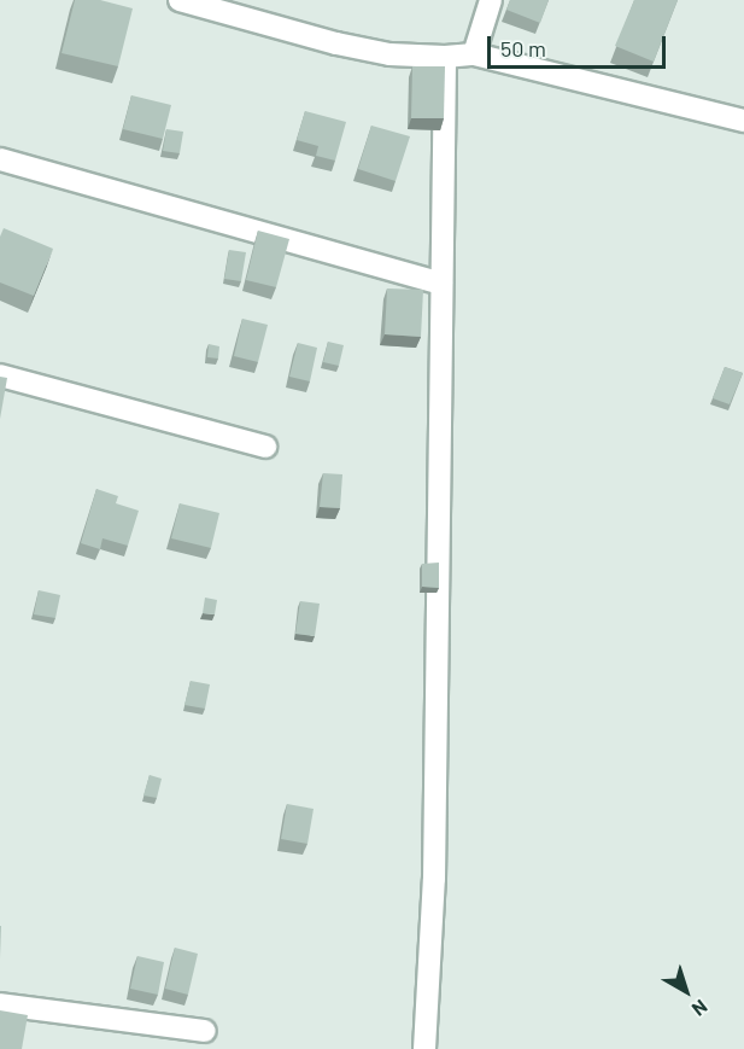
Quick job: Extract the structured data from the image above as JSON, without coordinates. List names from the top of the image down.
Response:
{
  "scale_bar": "50 m",
  "north": "bottom right"
}
